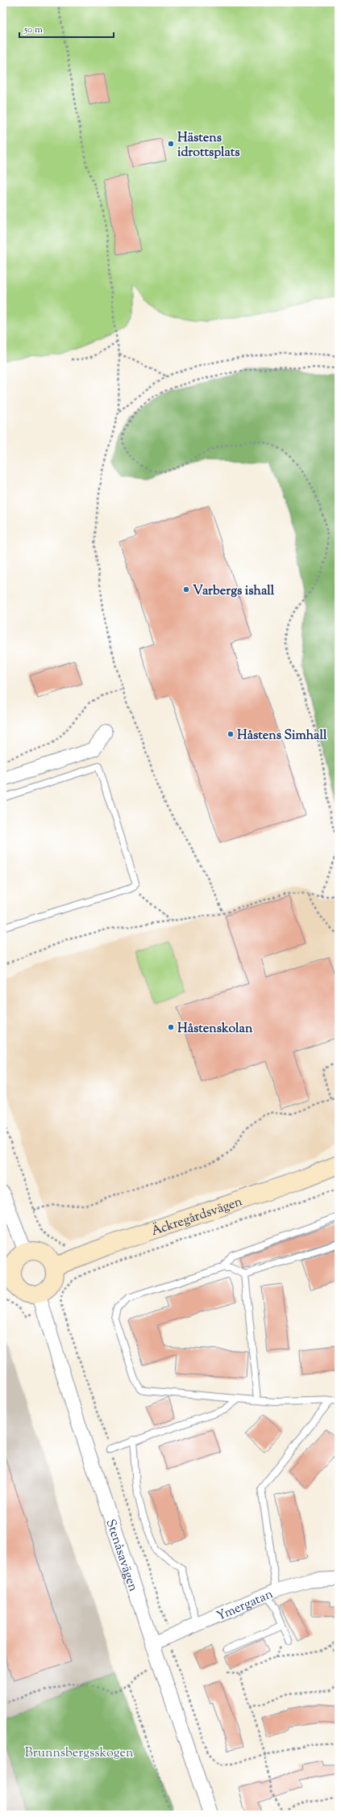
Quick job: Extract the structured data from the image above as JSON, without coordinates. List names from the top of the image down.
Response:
{
  "streets": {
    "street": ["Äckregårdsvägen", "Stenåsavägen", "Ymergatan"]
  },
  "crossings": [
    ["Äckregårdsvägen", "Stenåsavägen"],
    ["Stenåsavägen", "Ymergatan"]
  ],
  "parks": ["Brunnsbergsskogen"],
  "places": [
    "Hästens idrottsplats",
    "Varbergs ishall",
    "Håstens Simhall",
    "Håstenskolan"
  ],
  "scale_bar": "50 m"
}
